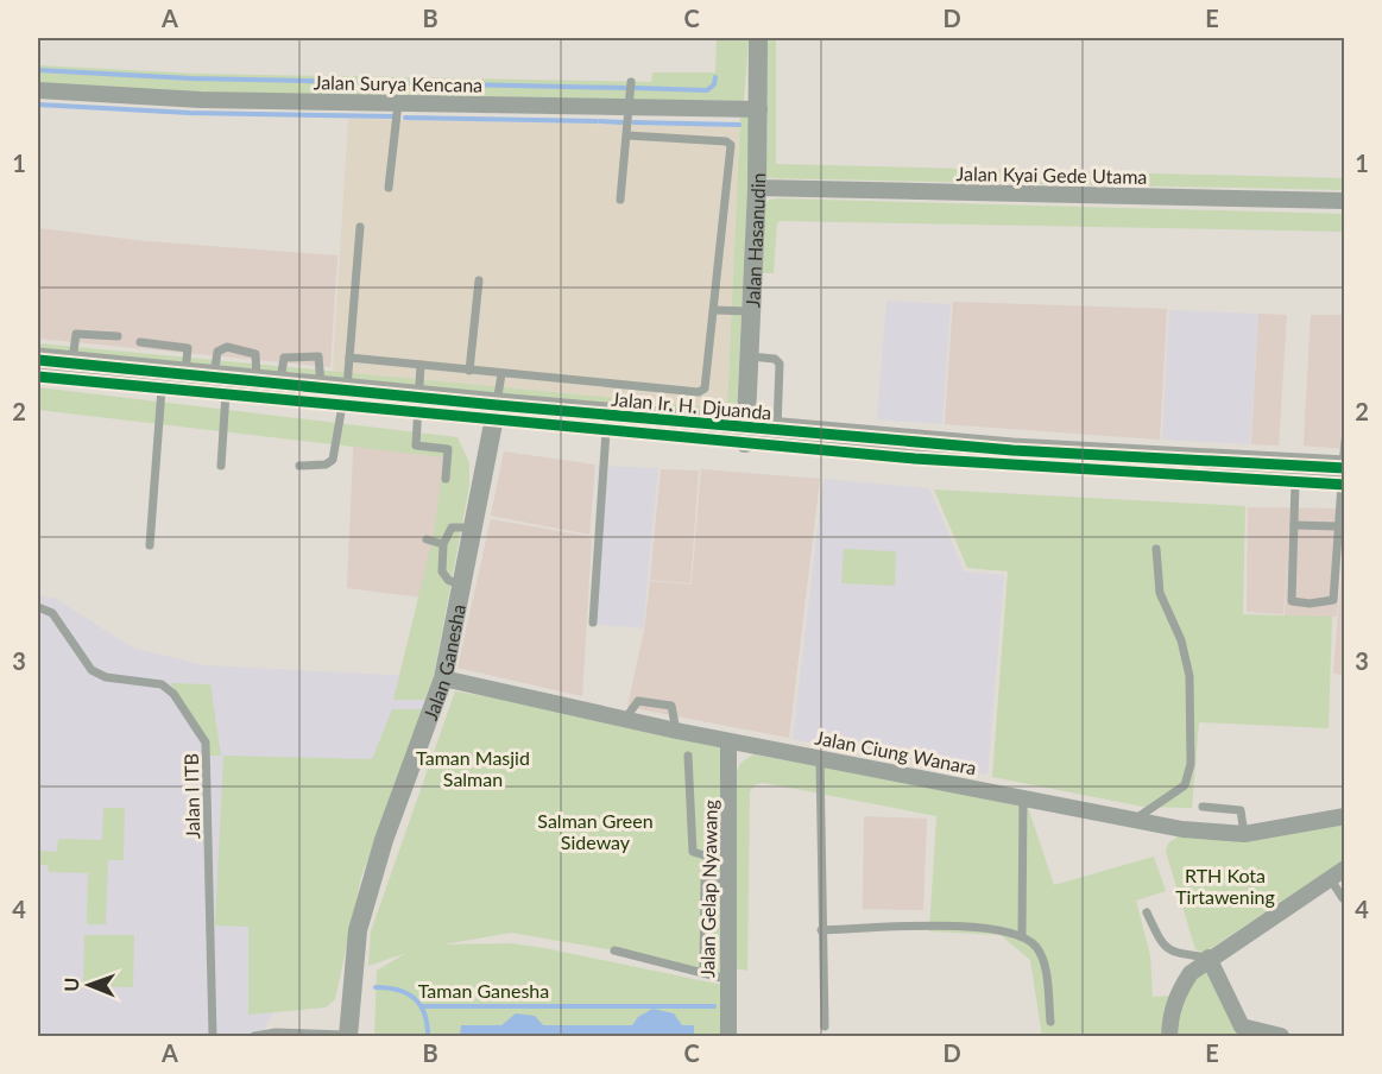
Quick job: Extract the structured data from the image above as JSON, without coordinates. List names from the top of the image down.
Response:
{
  "streets": {
    "main road": ["Jalan Ir. H. Djuanda"],
    "street": [
      "Jalan Surya Kencana",
      "Jalan Kyai Gede Utama",
      "Jalan Hasanudin",
      "Jalan Ganesha",
      "Jalan Ciung Wanara",
      "Jalan Gelap Nyawang"
    ],
    "lane": ["Jalan I ITB"]
  },
  "crossings": [
    ["Jalan Surya Kencana", "Jalan Hasanudin"],
    ["Jalan Kyai Gede Utama", "Jalan Hasanudin"],
    ["Jalan Hasanudin", "Jalan Ir. H. Djuanda"],
    ["Jalan Ir. H. Djuanda", "Jalan Ganesha"],
    ["Jalan Ganesha", "Jalan Ciung Wanara"],
    ["Jalan Ciung Wanara", "Jalan Gelap Nyawang"]
  ],
  "parks": [
    "Taman Masjid Salman",
    "Salman Green Sideway",
    "RTH Kota Tirtawening",
    "Taman Ganesha"
  ],
  "north": "left",
  "grid": {
    "columns": [
      "A",
      "B",
      "C",
      "D",
      "E"
    ],
    "rows": [
      "1",
      "2",
      "3",
      "4"
    ]
  }
}
